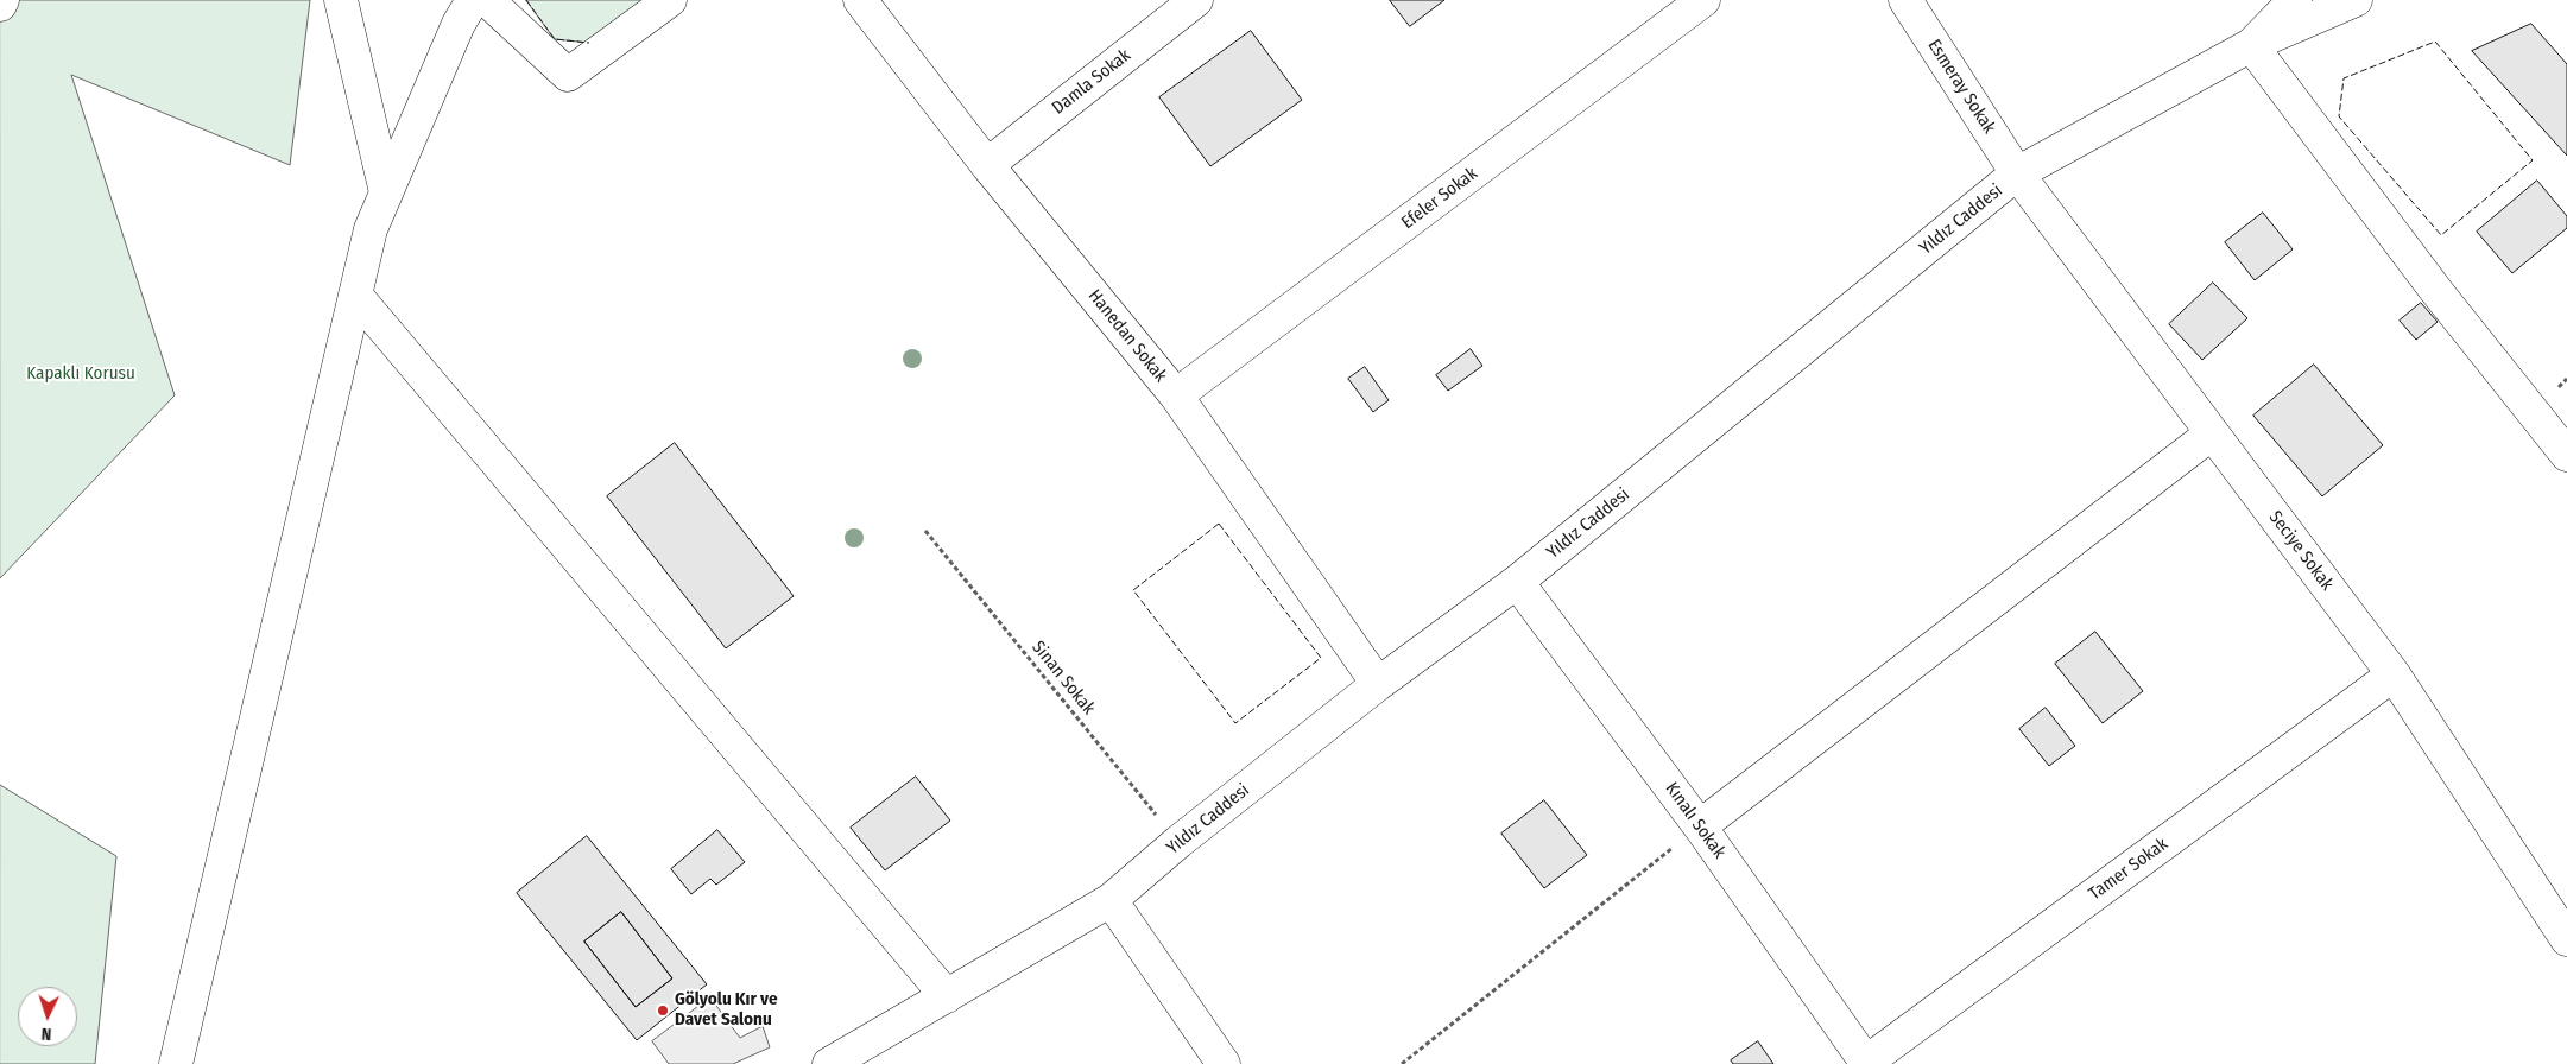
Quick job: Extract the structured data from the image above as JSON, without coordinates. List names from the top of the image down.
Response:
{
  "streets": {
    "street": [
      "Damla Sokak",
      "Esmeray Sokak",
      "Efeler Sokak",
      "Yıldız Caddesi",
      "Hanedan Sokak",
      "Seciye Sokak",
      "Kınalı Sokak",
      "Tamer Sokak"
    ],
    "path": ["Sinan Sokak"]
  },
  "crossings": [
    ["Damla Sokak", "Hanedan Sokak"],
    ["Esmeray Sokak", "Yıldız Caddesi"],
    ["Esmeray Sokak", "Seciye Sokak"],
    ["Efeler Sokak", "Hanedan Sokak"],
    ["Yıldız Caddesi", "Hanedan Sokak"],
    ["Yıldız Caddesi", "Seciye Sokak"],
    ["Yıldız Caddesi", "Sinan Sokak"],
    ["Yıldız Caddesi", "Kınalı Sokak"],
    ["Seciye Sokak", "Tamer Sokak"],
    ["Kınalı Sokak", "Tamer Sokak"]
  ],
  "parks": ["Kapaklı Korusu"],
  "places": ["Gölyolu Kır ve Davet Salonu"],
  "north": "bottom"
}
